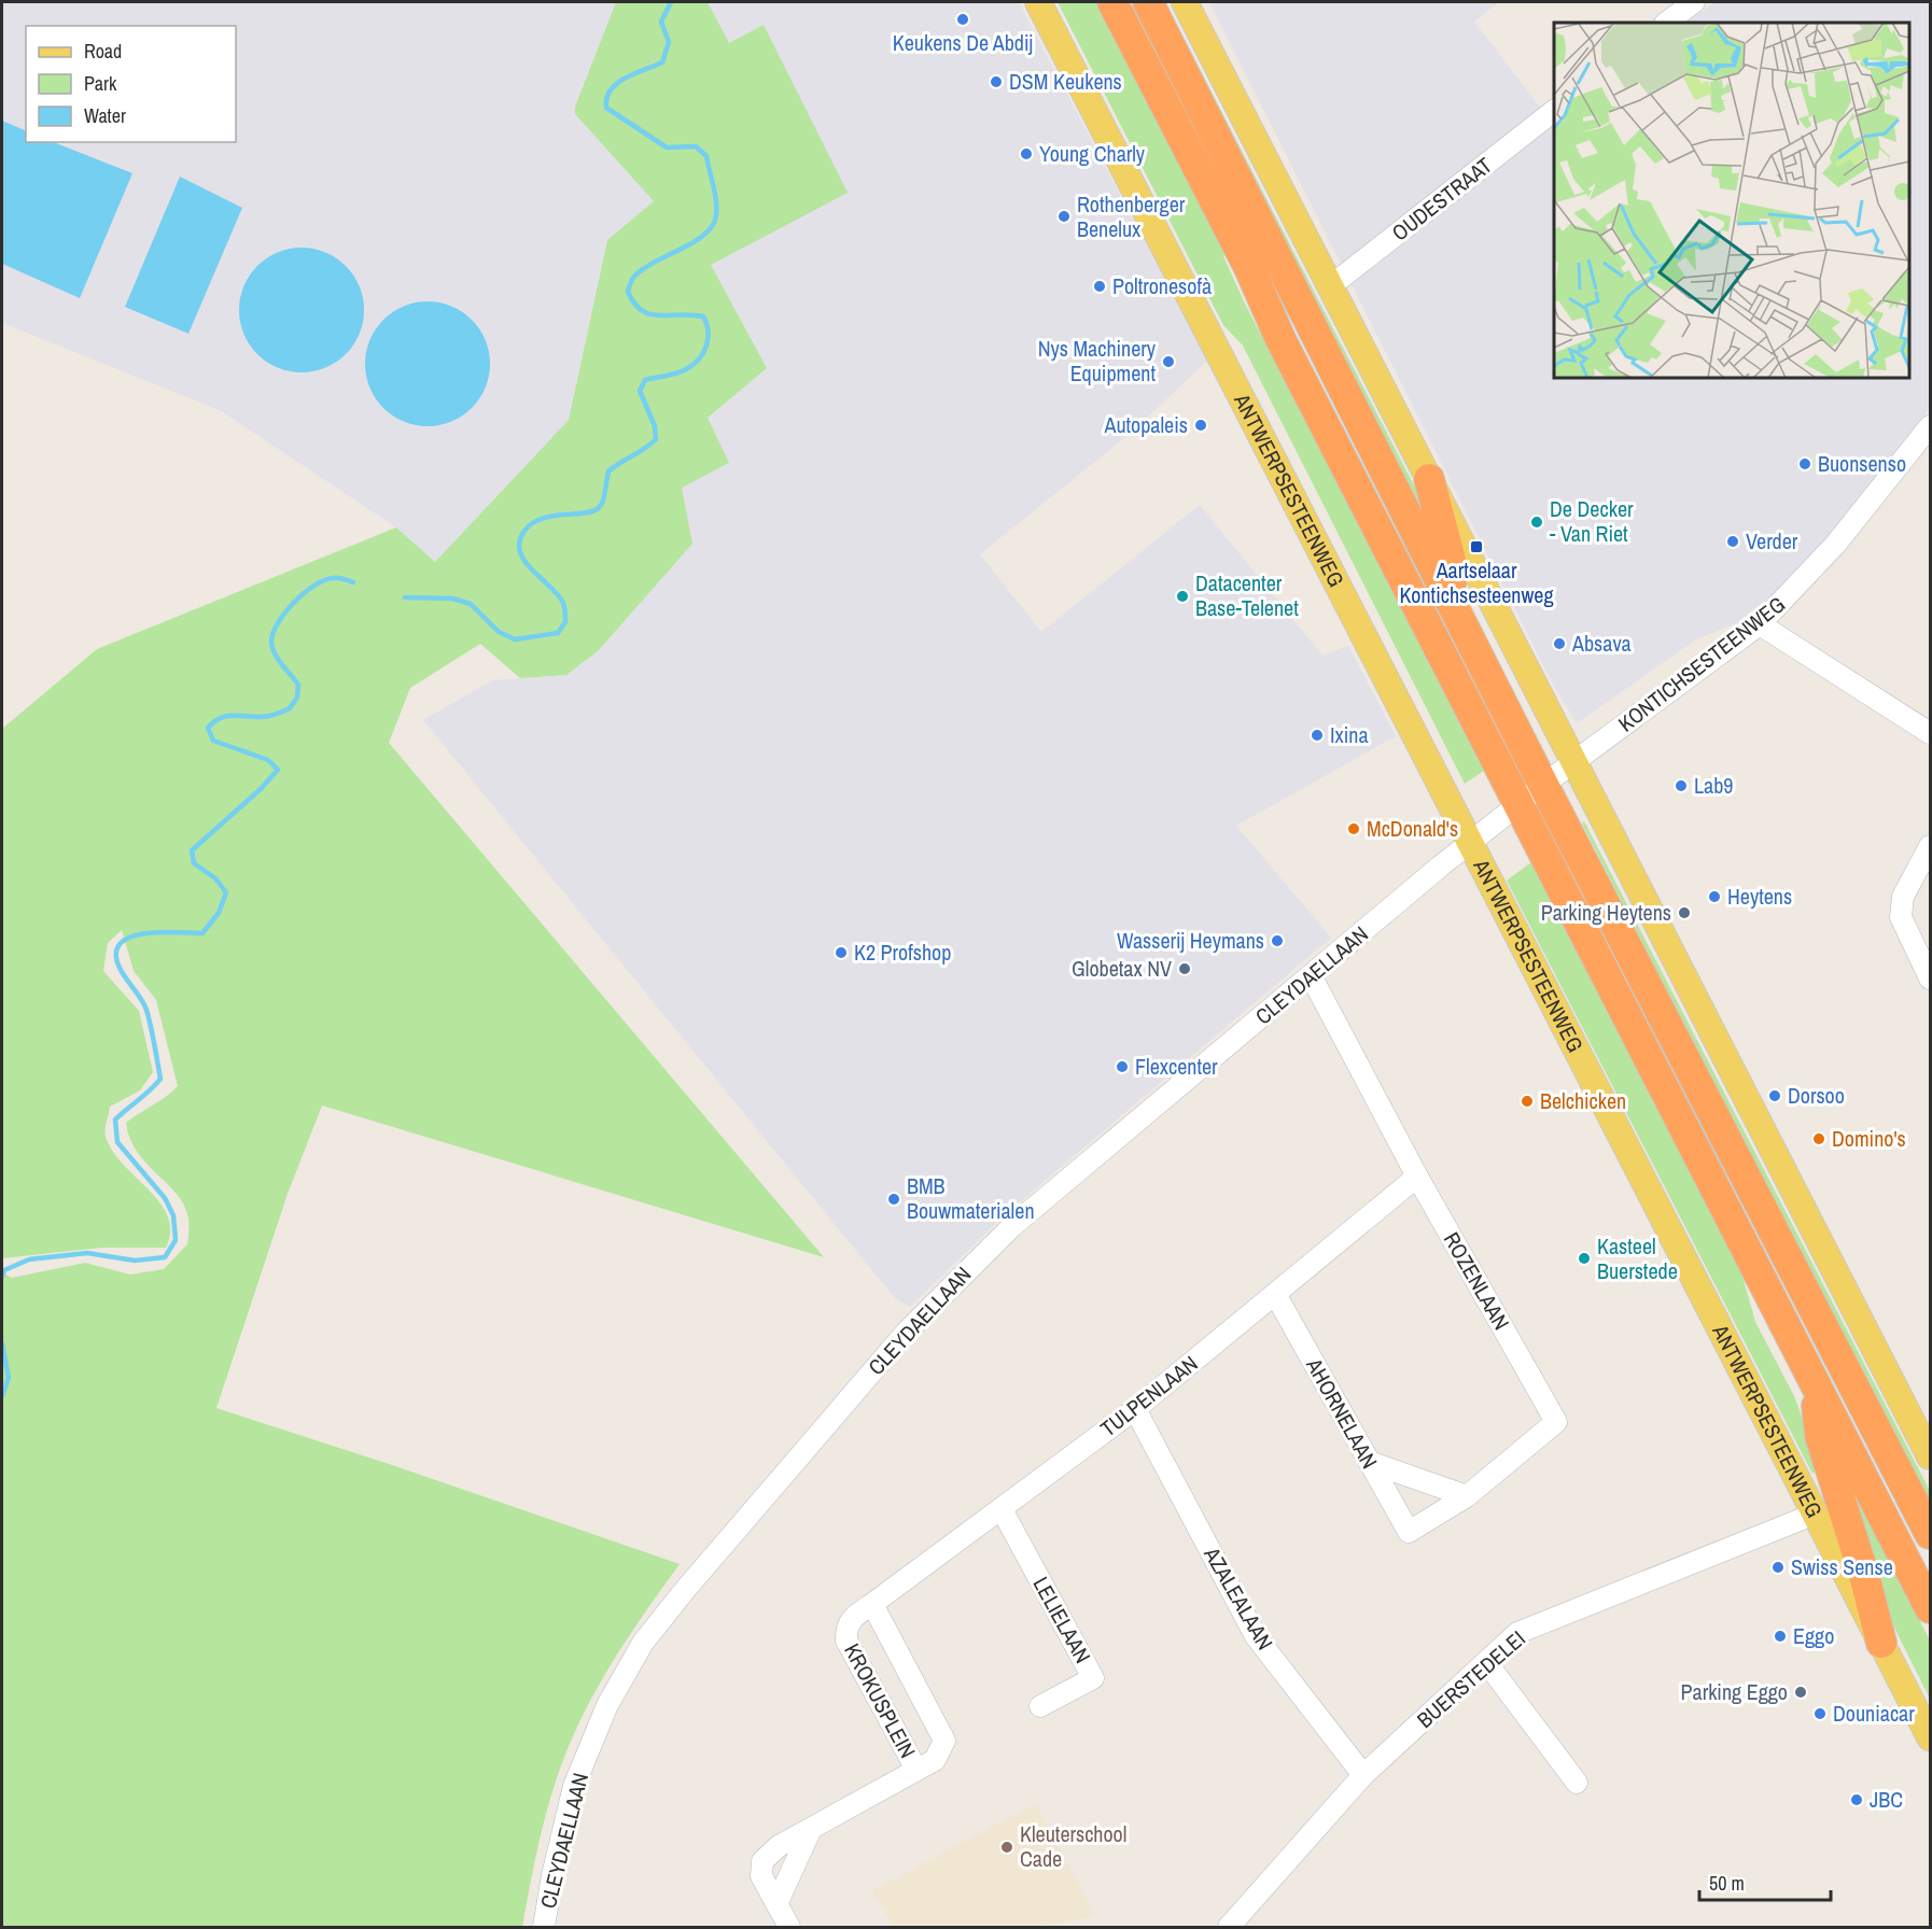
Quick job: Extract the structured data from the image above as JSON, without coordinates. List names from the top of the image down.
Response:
{
  "streets": {
    "main road": ["ANTWERPSESTEENWEG"],
    "street": [
      "OUDESTRAAT",
      "KONTICHSESTEENWEG",
      "CLEYDAELLAAN",
      "ROZENLAAN",
      "TULPENLAAN",
      "AHORNELAAN",
      "AZALEALAAN",
      "LELIELAAN",
      "BUERSTEDELEI",
      "KROKUSPLEIN"
    ]
  },
  "crossings": [
    ["ANTWERPSESTEENWEG", "KONTICHSESTEENWEG"],
    ["ANTWERPSESTEENWEG", "CLEYDAELLAAN"],
    ["ANTWERPSESTEENWEG", "BUERSTEDELEI"],
    ["KONTICHSESTEENWEG", "CLEYDAELLAAN"],
    ["CLEYDAELLAAN", "ROZENLAAN"],
    ["ROZENLAAN", "TULPENLAAN"],
    ["ROZENLAAN", "AHORNELAAN"],
    ["TULPENLAAN", "AHORNELAAN"],
    ["TULPENLAAN", "AZALEALAAN"],
    ["TULPENLAAN", "LELIELAAN"],
    ["TULPENLAAN", "KROKUSPLEIN"],
    ["AZALEALAAN", "BUERSTEDELEI"]
  ],
  "places": {
    "other": [
      "Keukens De Abdij",
      "DSM Keukens",
      "Young Charly",
      "Rothenberger Benelux",
      "Poltronesofà",
      "Nys Machinery Equipment",
      "Autopaleis",
      "Buonsenso",
      "De Decker - Van Riet",
      "Verder",
      "Datacenter Base-Telenet",
      "Absava",
      "Ixina",
      "Lab9",
      "McDonald's",
      "Heytens",
      "Parking Heytens",
      "Wasserij Heymans",
      "K2 Profshop",
      "Globetax NV",
      "Flexcenter",
      "Dorsoo",
      "Belchicken",
      "Domino's",
      "BMB Bouwmaterialen",
      "Kasteel Buerstede",
      "Swiss Sense",
      "Eggo",
      "Parking Eggo",
      "Douniacar",
      "JBC",
      "Kleuterschool Cade"
    ],
    "transit": ["Aartselaar Kontichsesteenweg"]
  },
  "legend": ["Road", "Park", "Water"],
  "scale_bar": "50 m"
}
